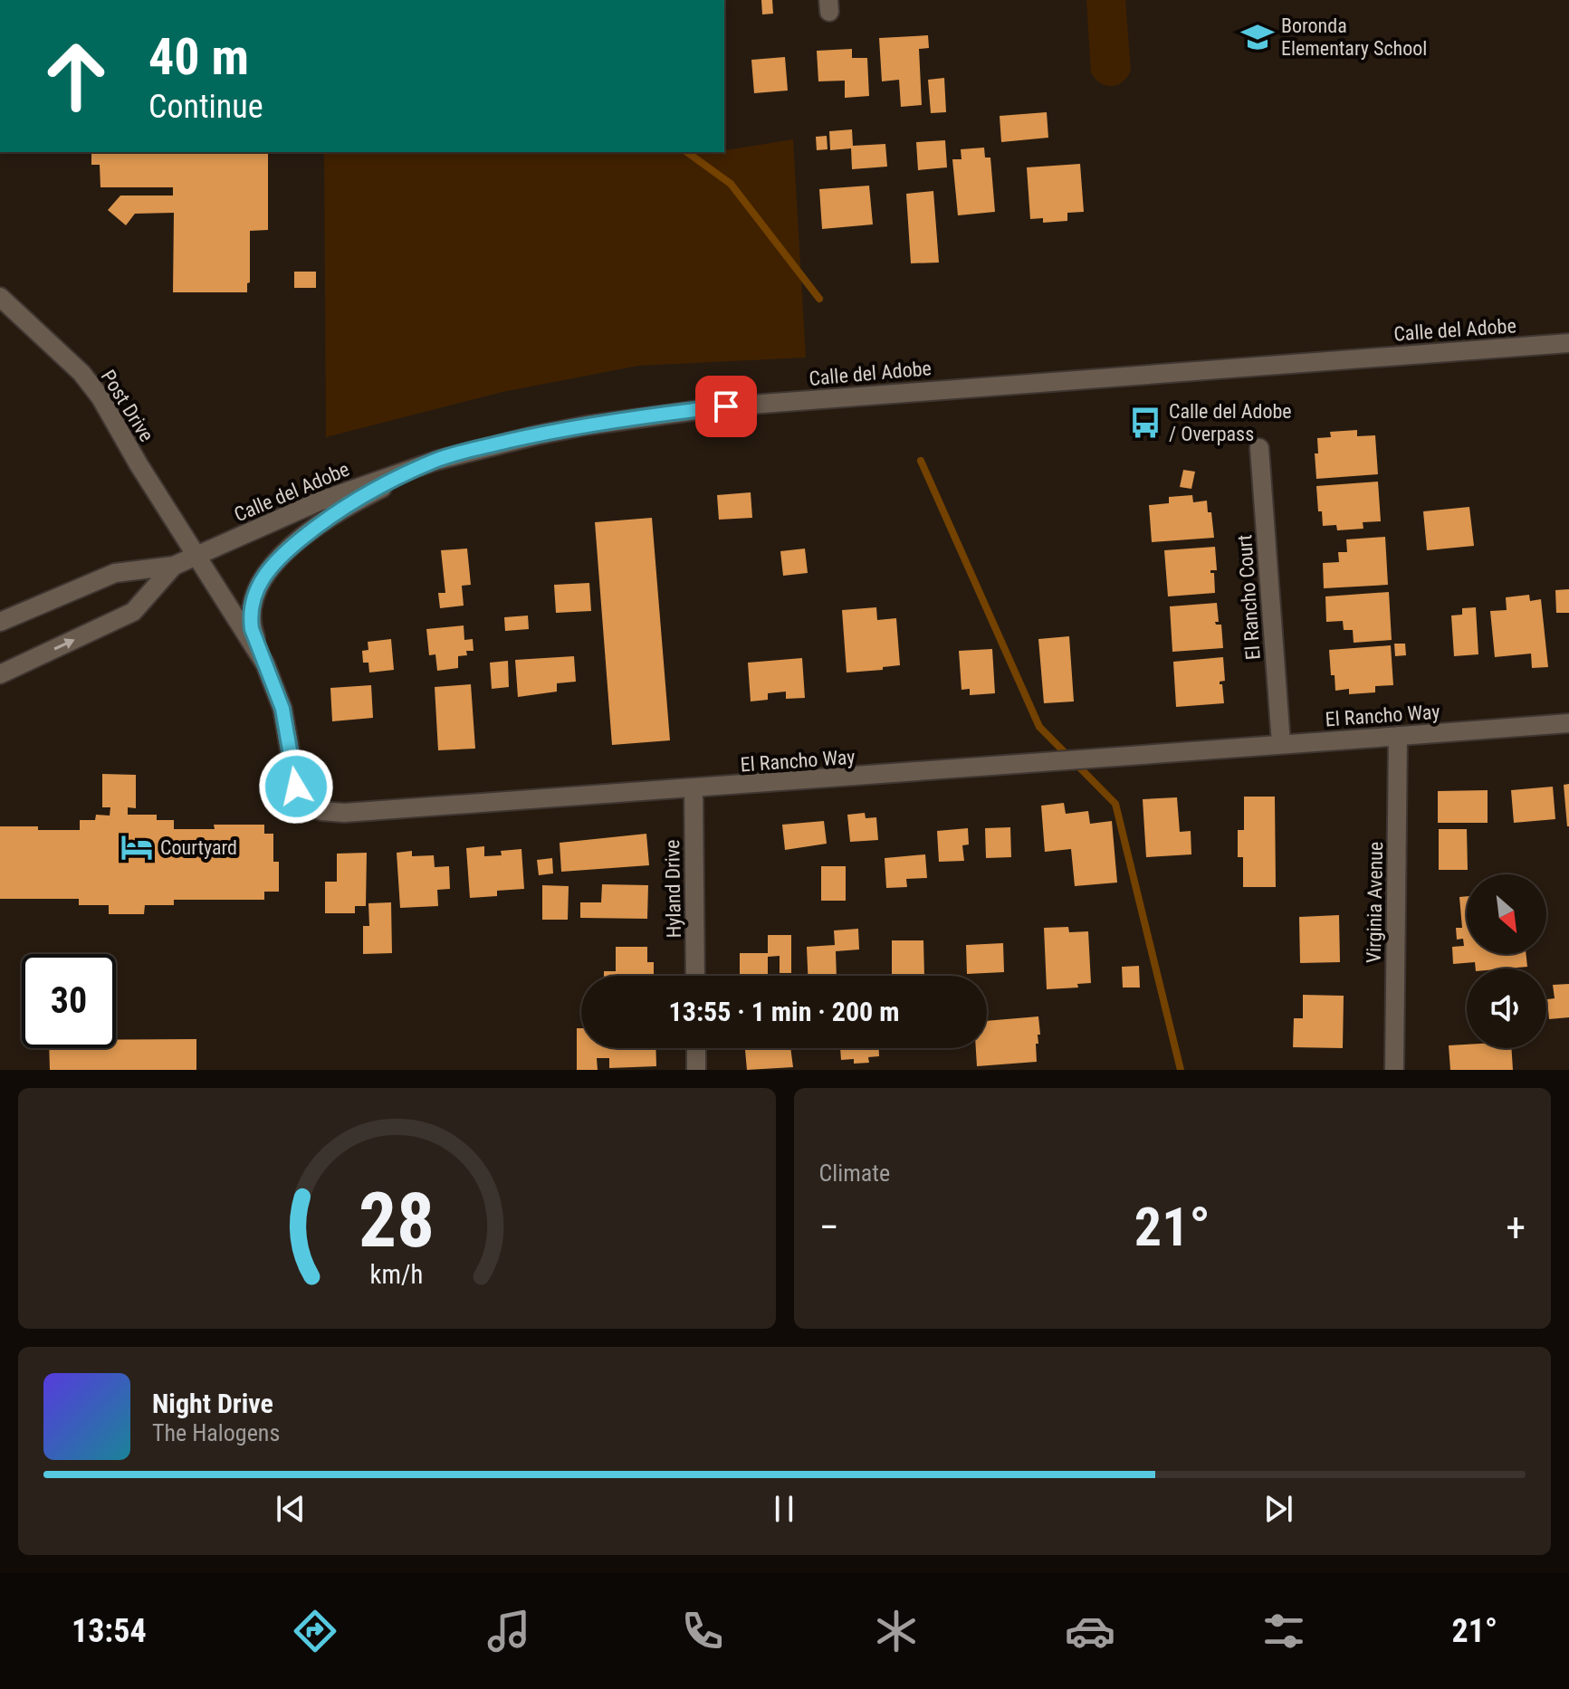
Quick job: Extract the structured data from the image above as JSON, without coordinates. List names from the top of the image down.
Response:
{
  "streets": {
    "street": [
      "Calle del Adobe",
      "Post Drive",
      "El Rancho Court",
      "El Rancho Way",
      "Hyland Drive",
      "Virginia Avenue"
    ]
  },
  "crossings": [
    ["Calle del Adobe", "Post Drive"],
    ["Calle del Adobe", "El Rancho Way"],
    ["Post Drive", "El Rancho Way"],
    ["El Rancho Court", "El Rancho Way"],
    ["El Rancho Way", "Hyland Drive"],
    ["El Rancho Way", "Virginia Avenue"]
  ],
  "places": {
    "school or university": ["Boronda Elementary School"],
    "bus stop": ["Calle del Adobe / Overpass"],
    "hotel": ["Courtyard"]
  },
  "north": "bottom right",
  "page": {
    "turn": ["40 m", "Continue"],
    "limit": "30",
    "trip": "13:55 · 1 min · 200 m",
    "tile": "Climate",
    "heat": ["−", "21°", "+"],
    "song": ["Night Drive", "The Halogens"],
    "tabs": ["13:54", "21°"],
    "gauge": ["28", "km/h"]
  }
}
